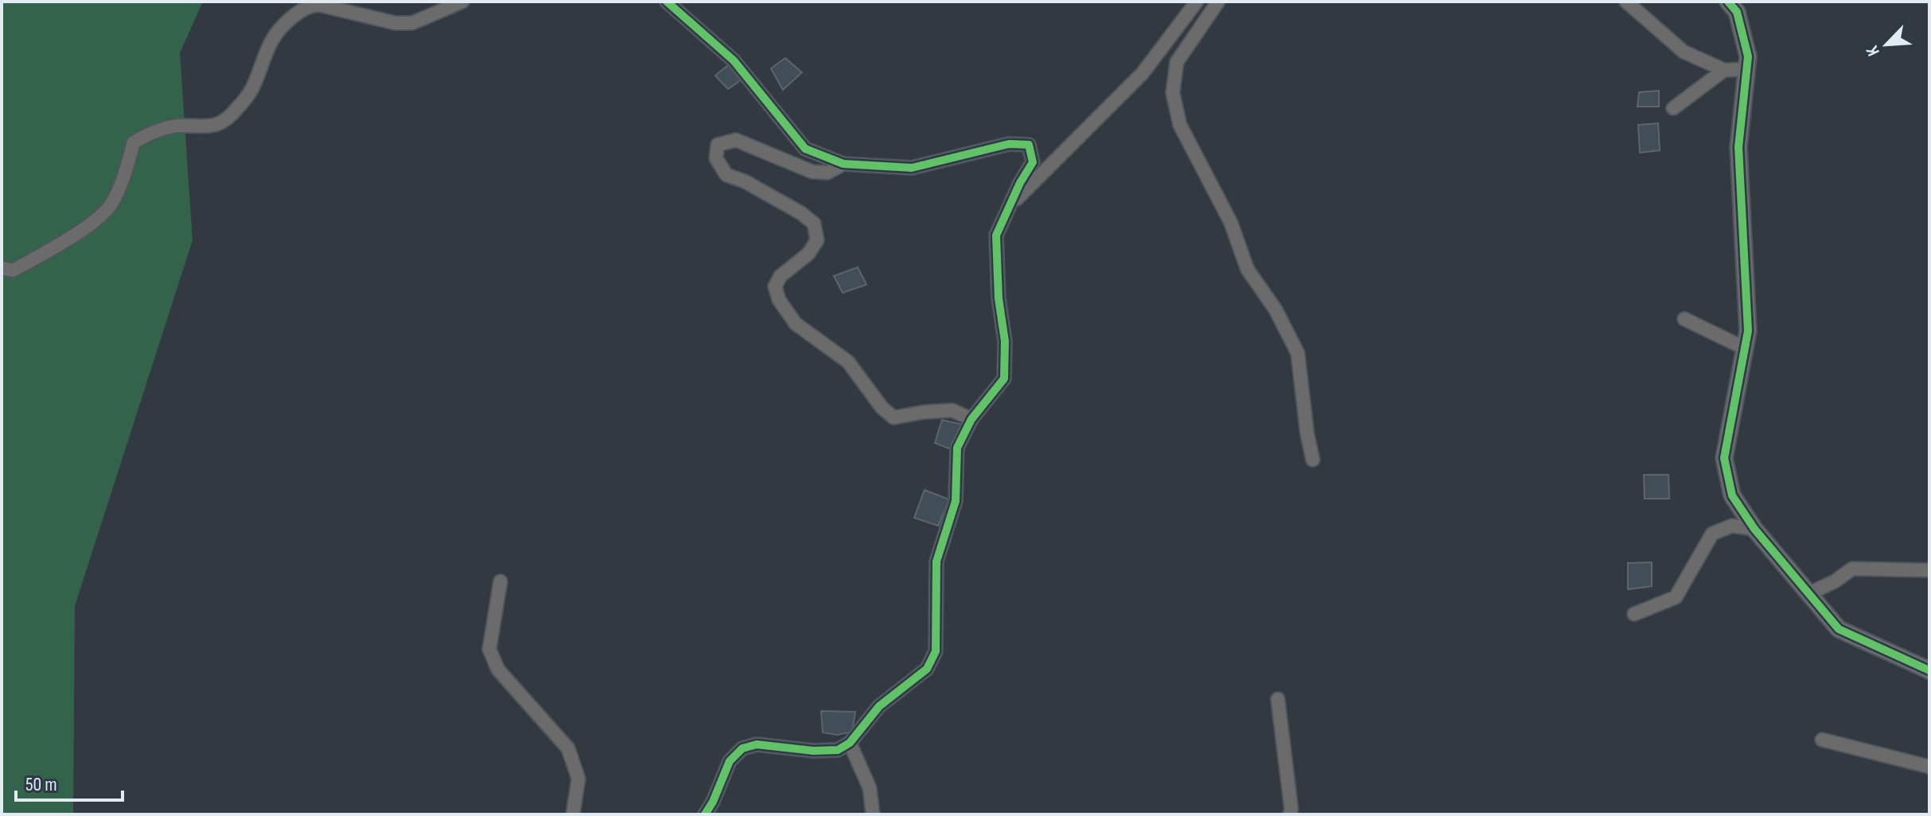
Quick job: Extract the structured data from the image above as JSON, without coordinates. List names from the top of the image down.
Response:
{
  "scale_bar": "50 m",
  "north": "bottom left"
}
